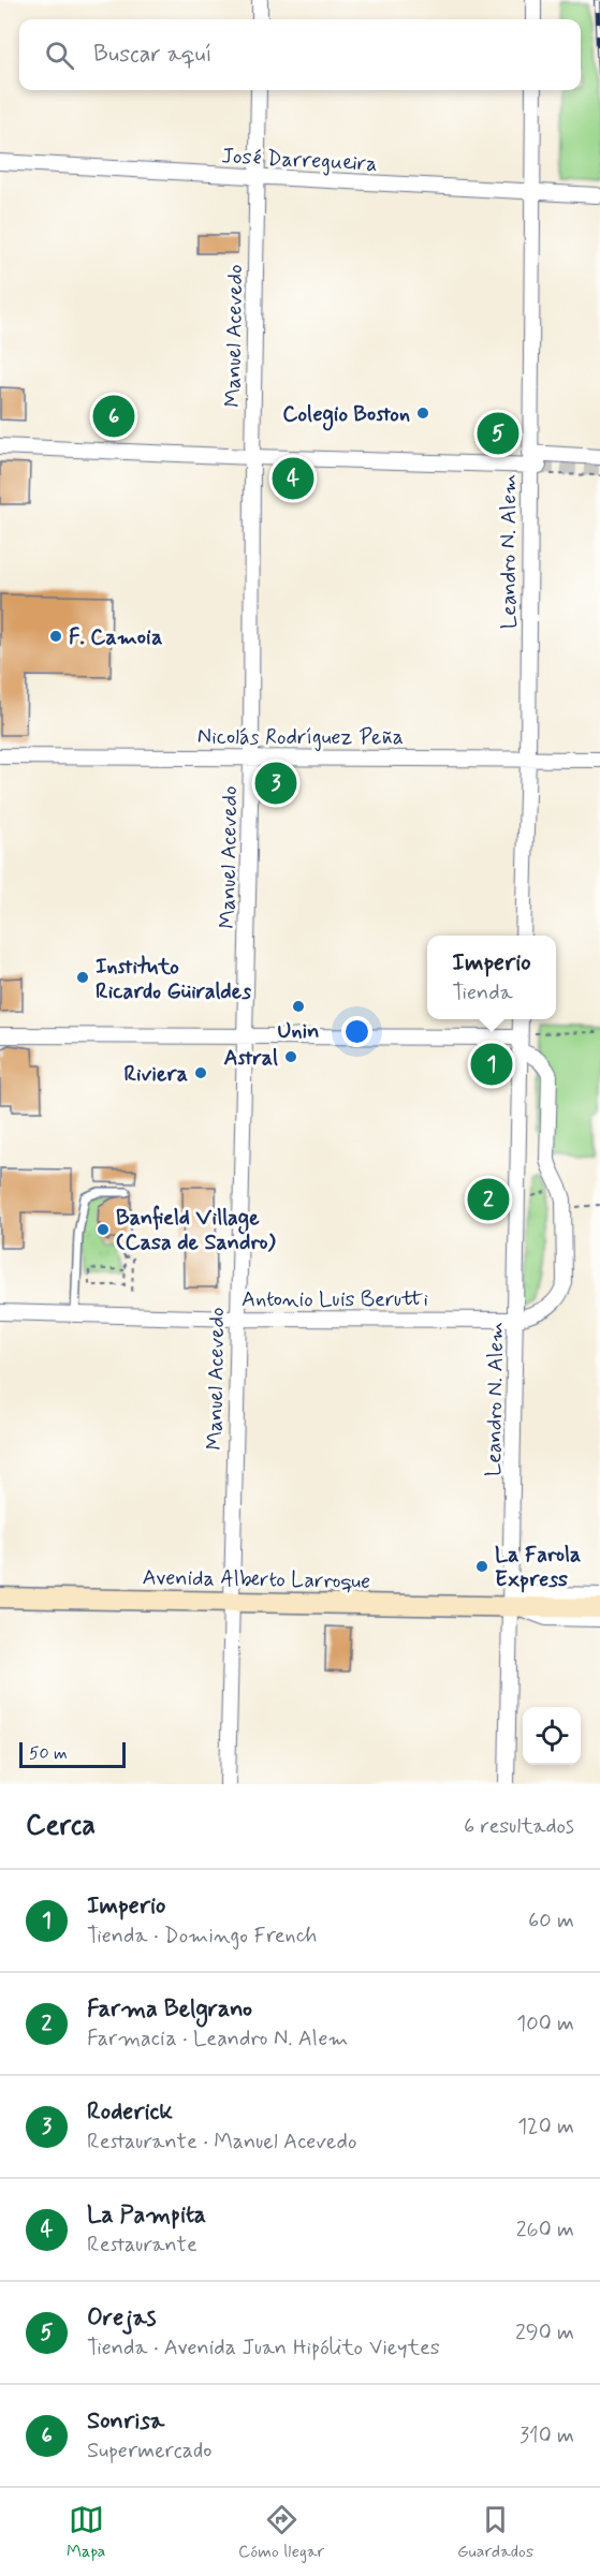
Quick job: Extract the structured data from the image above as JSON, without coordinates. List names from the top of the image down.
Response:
{
  "streets": {
    "street": [
      "José Darregueira",
      "Manuel Acevedo",
      "Leandro N. Alem",
      "Nicolás Rodríguez Peña",
      "Antonio Luis Berutti",
      "Avenida Alberto Larroque"
    ]
  },
  "crossings": [
    ["José Darregueira", "Manuel Acevedo"],
    ["José Darregueira", "Leandro N. Alem"],
    ["Manuel Acevedo", "Nicolás Rodríguez Peña"],
    ["Manuel Acevedo", "Antonio Luis Berutti"],
    ["Manuel Acevedo", "Avenida Alberto Larroque"],
    ["Leandro N. Alem", "Nicolás Rodríguez Peña"],
    ["Leandro N. Alem", "Antonio Luis Berutti"],
    ["Leandro N. Alem", "Avenida Alberto Larroque"]
  ],
  "places": [
    "Colegio Boston",
    "F. Camoia",
    "Instituto Ricardo Güiraldes",
    "Unin",
    "Astral",
    "Riviera",
    "Banfield Village (Casa de Sandro)",
    "La Farola Express"
  ],
  "scale_bar": "50 m",
  "page": {
    "search": "Buscar aquí",
    "pins": [
      "6",
      "5",
      "4",
      "3",
      "1",
      "2"
    ],
    "popup": ["Imperio", "Tienda"],
    "scale": "50 m",
    "heading": ["Cerca", "6 resultados"],
    "list": [
      {
        "mark": "1",
        "name": "Imperio",
        "note": "Tienda · Domingo French",
        "value": "60 m"
      },
      {
        "mark": "2",
        "name": "Farma Belgrano",
        "note": "Farmacia · Leandro N. Alem",
        "value": "100 m"
      },
      {
        "mark": "3",
        "name": "Roderick",
        "note": "Restaurante · Manuel Acevedo",
        "value": "120 m"
      },
      {
        "mark": "4",
        "name": "La Pampita",
        "note": "Restaurante",
        "value": "260 m"
      },
      {
        "mark": "5",
        "name": "Orejas",
        "note": "Tienda · Avenida Juan Hipólito Vieytes",
        "value": "290 m"
      },
      {
        "mark": "6",
        "name": "Sonrisa",
        "note": "Supermercado",
        "value": "310 m"
      }
    ],
    "nav": ["Mapa", "Cómo llegar", "Guardados"]
  }
}
